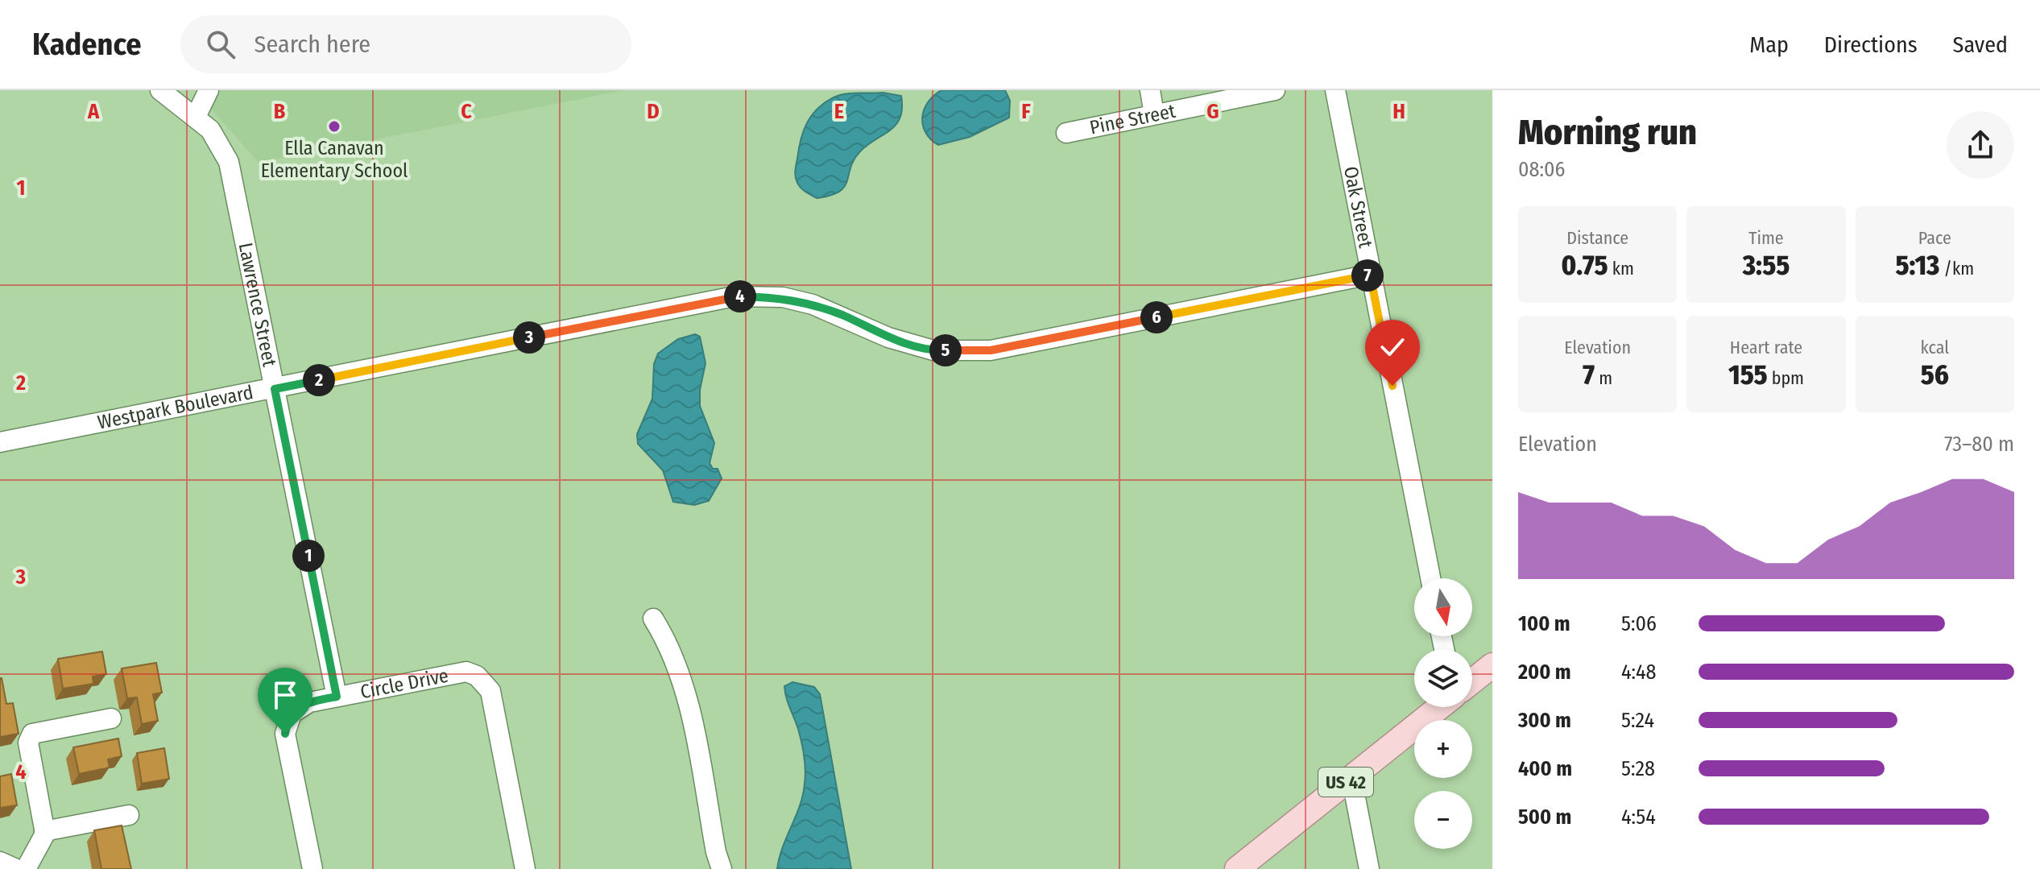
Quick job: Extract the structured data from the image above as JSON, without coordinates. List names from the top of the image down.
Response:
{
  "streets": {
    "main road": ["US 42"],
    "street": [
      "Pine Street",
      "Oak Street",
      "Lawrence Street",
      "Westpark Boulevard",
      "Circle Drive"
    ]
  },
  "crossings": [
    ["Oak Street", "Westpark Boulevard"],
    ["Lawrence Street", "Westpark Boulevard"],
    ["Lawrence Street", "Circle Drive"]
  ],
  "places": ["Ella Canavan Elementary School"],
  "north": "bottom",
  "page": {
    "header": "Kadence",
    "search": "Search here",
    "nav": ["Map", "Directions", "Saved"],
    "heading": ["Morning run", "08:06"],
    "stats": [
      ["Distance", "0.75 km"],
      ["Time", "3:55"],
      ["Pace", "5:13 /km"],
      ["Elevation", "7 m"],
      ["Heart rate", "155 bpm"],
      ["kcal", "56"]
    ],
    "pins": [
      "7",
      "4",
      "6",
      "3",
      "5",
      "2",
      "1"
    ],
    "chart": ["Elevation", "73–80 m"],
    "map_buttons": ["+", "−"],
    "list": [
      {
        "name": "100 m",
        "note": "5:06"
      },
      {
        "name": "200 m",
        "note": "4:48"
      },
      {
        "name": "300 m",
        "note": "5:24"
      },
      {
        "name": "400 m",
        "note": "5:28"
      },
      {
        "name": "500 m",
        "note": "4:54"
      }
    ]
  },
  "grid": {
    "columns": [
      "A",
      "B",
      "C",
      "D",
      "E",
      "F",
      "G",
      "H"
    ],
    "rows": [
      "1",
      "2",
      "3",
      "4"
    ]
  }
}
